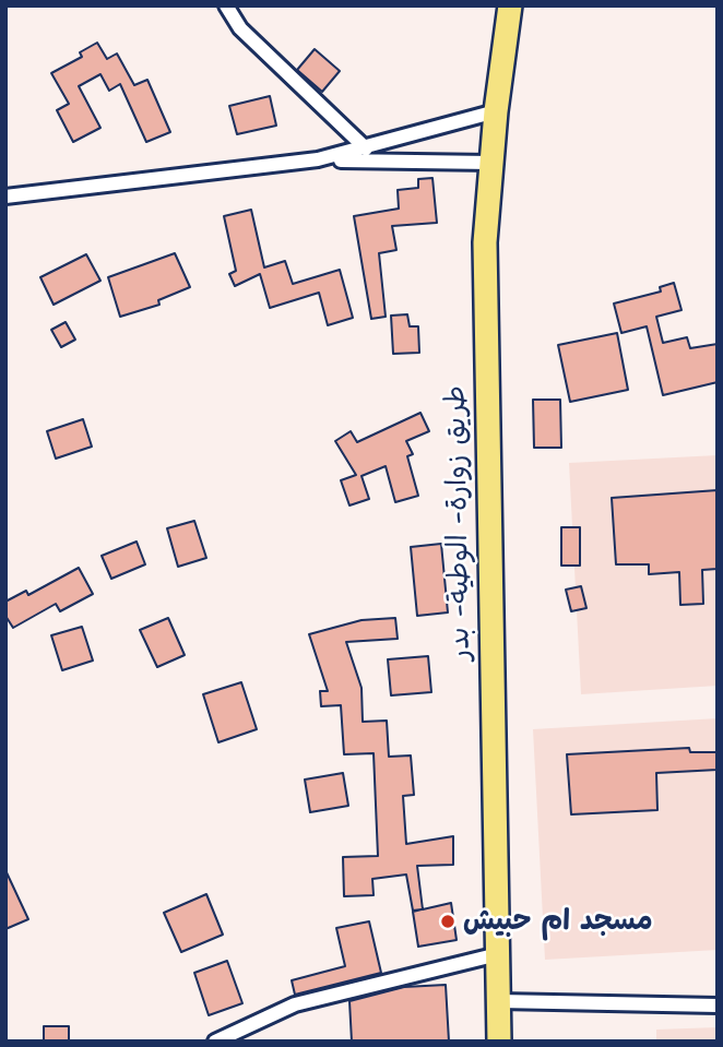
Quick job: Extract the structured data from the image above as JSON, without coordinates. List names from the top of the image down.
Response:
{
  "streets": {
    "highway": ["طريق زوارة- الوطية- بدر"]
  },
  "places": ["مسجد ام حبيش"]
}
